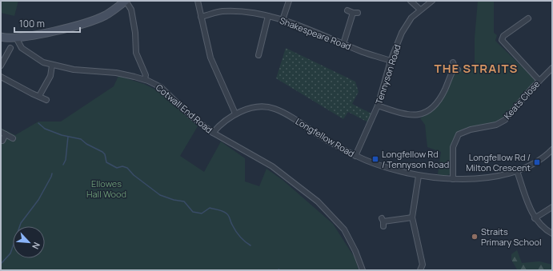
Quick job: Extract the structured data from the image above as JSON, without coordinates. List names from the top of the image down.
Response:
{
  "streets": {
    "street": [
      "Shakespeare Road",
      "Tennyson Road",
      "Keats Close",
      "Cotwall End Road",
      "Longfellow Road"
    ]
  },
  "crossings": [
    ["Shakespeare Road", "Tennyson Road"],
    ["Tennyson Road", "Longfellow Road"],
    ["Keats Close", "Longfellow Road"],
    ["Cotwall End Road", "Longfellow Road"]
  ],
  "districts": ["THE STRAITS"],
  "parks": ["Ellowes Hall Wood"],
  "places": {
    "transit": ["Longfellow Rd / Tennyson Road", "Longfellow Rd / Milton Crescent"],
    "other": ["Straits Primary School"]
  },
  "scale_bar": "100 m",
  "north": "bottom right"
}
